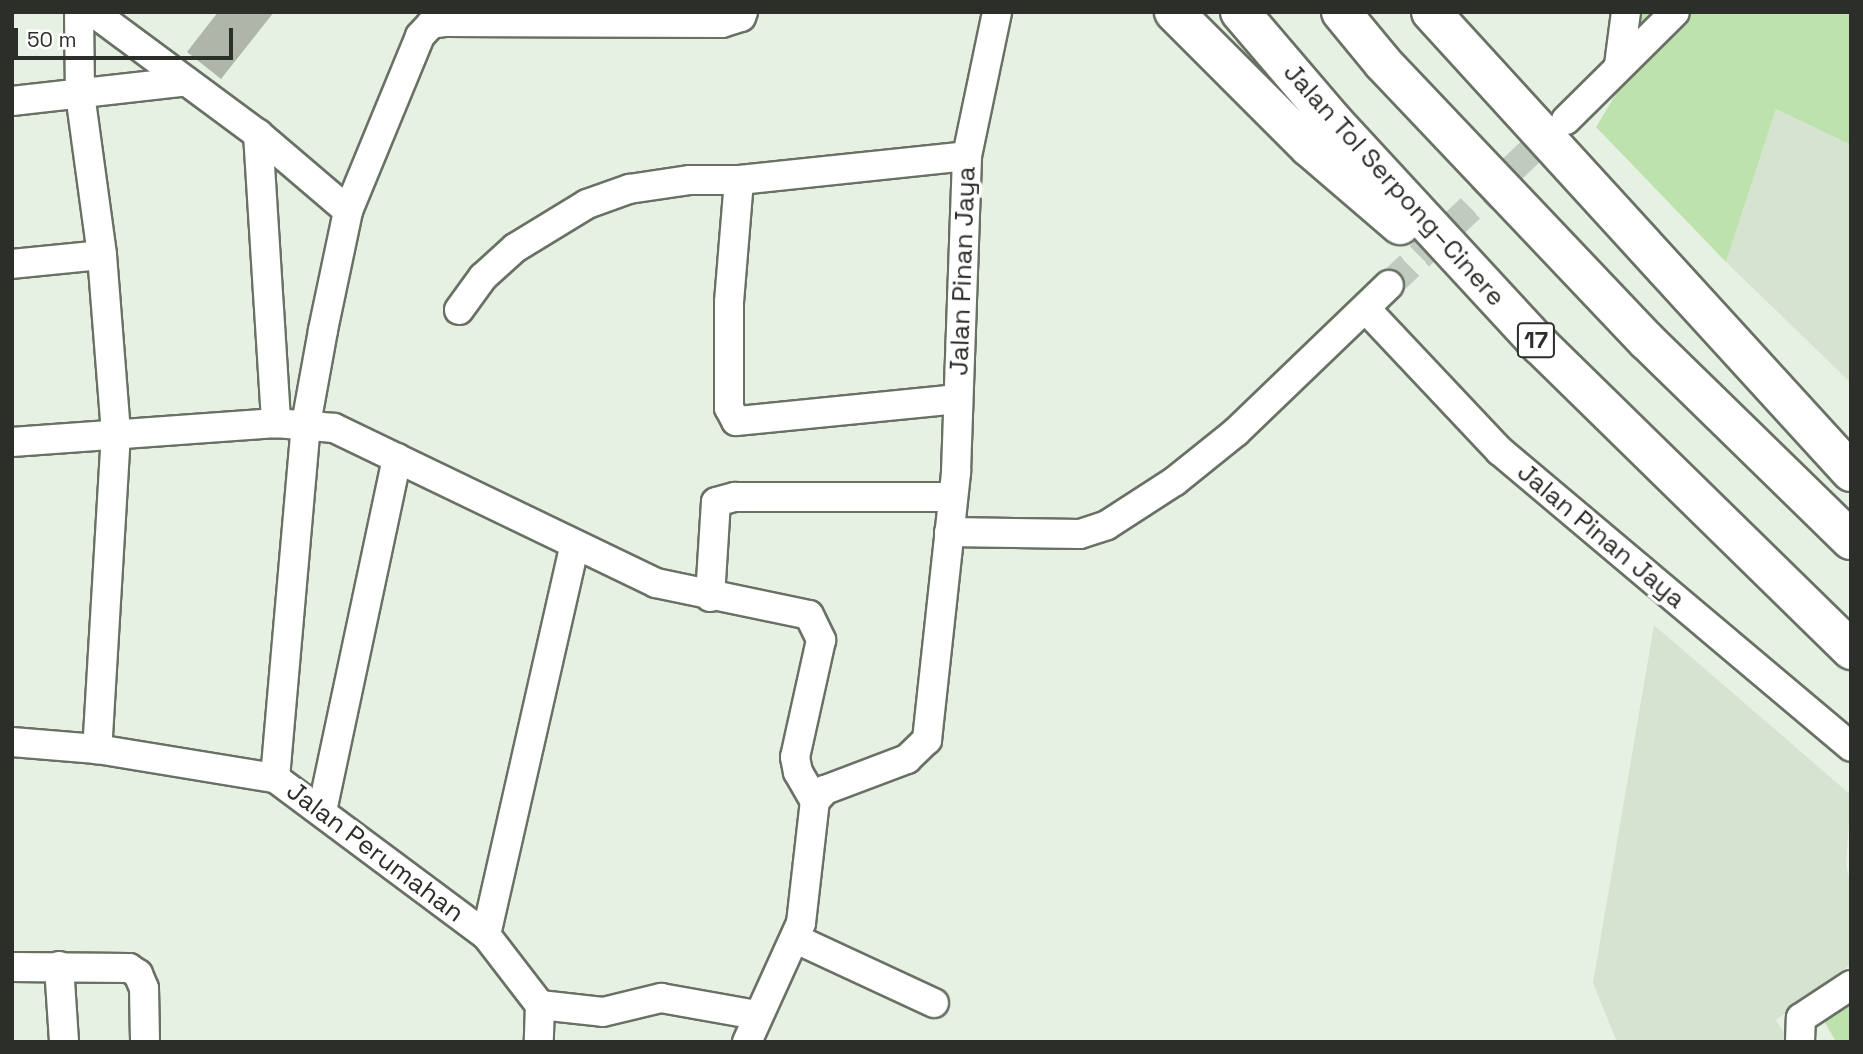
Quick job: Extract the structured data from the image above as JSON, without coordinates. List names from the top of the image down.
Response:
{
  "streets": {
    "highway": ["Jalan Tol Serpong–Cinere", "17"],
    "street": ["Jalan Pinan Jaya", "Jalan Perumahan"]
  },
  "scale_bar": "50 m"
}
